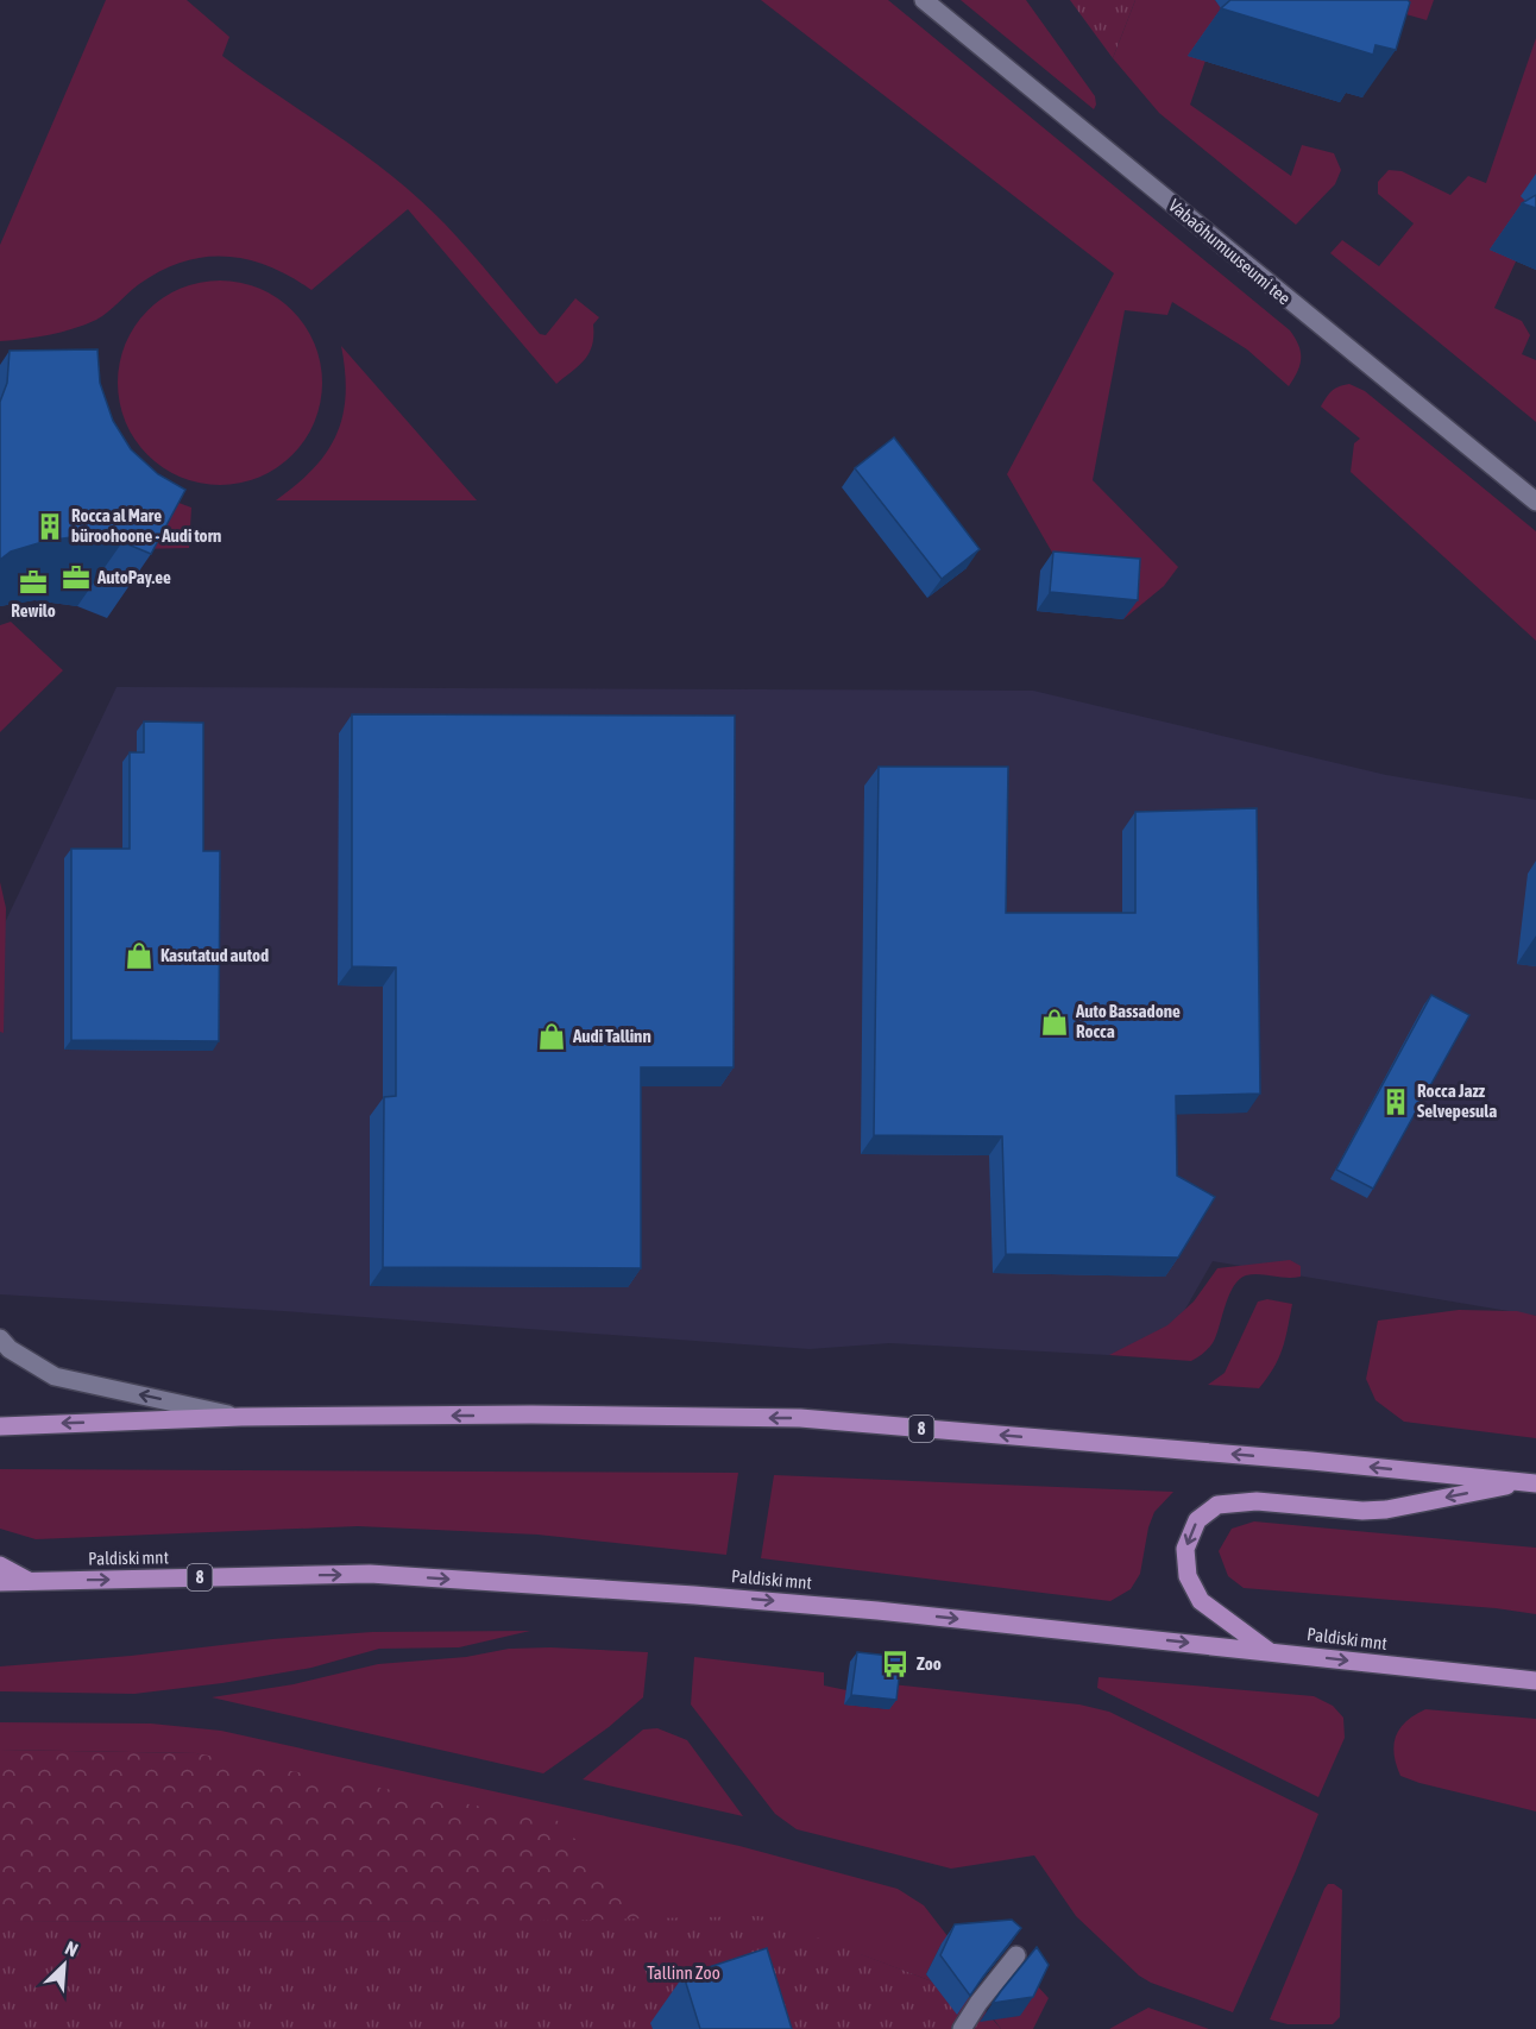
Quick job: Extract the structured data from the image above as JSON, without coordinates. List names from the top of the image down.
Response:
{
  "streets": {
    "main road": ["8", "Paldiski mnt"],
    "street": ["Vabaõhumuuseumi tee"]
  },
  "one_way": ["Paldiski mnt"],
  "parks": ["Tallinn Zoo"],
  "places": {
    "building": ["Rocca al Mare büroohoone - Audi torn", "Rocca Jazz Selvepesula"],
    "office": ["AutoPay.ee", "Rewilo"],
    "shop": ["Kasutatud autod", "Auto Bassadone Rocca", "Audi Tallinn"],
    "bus stop": ["Zoo"]
  },
  "north": "top right"
}
